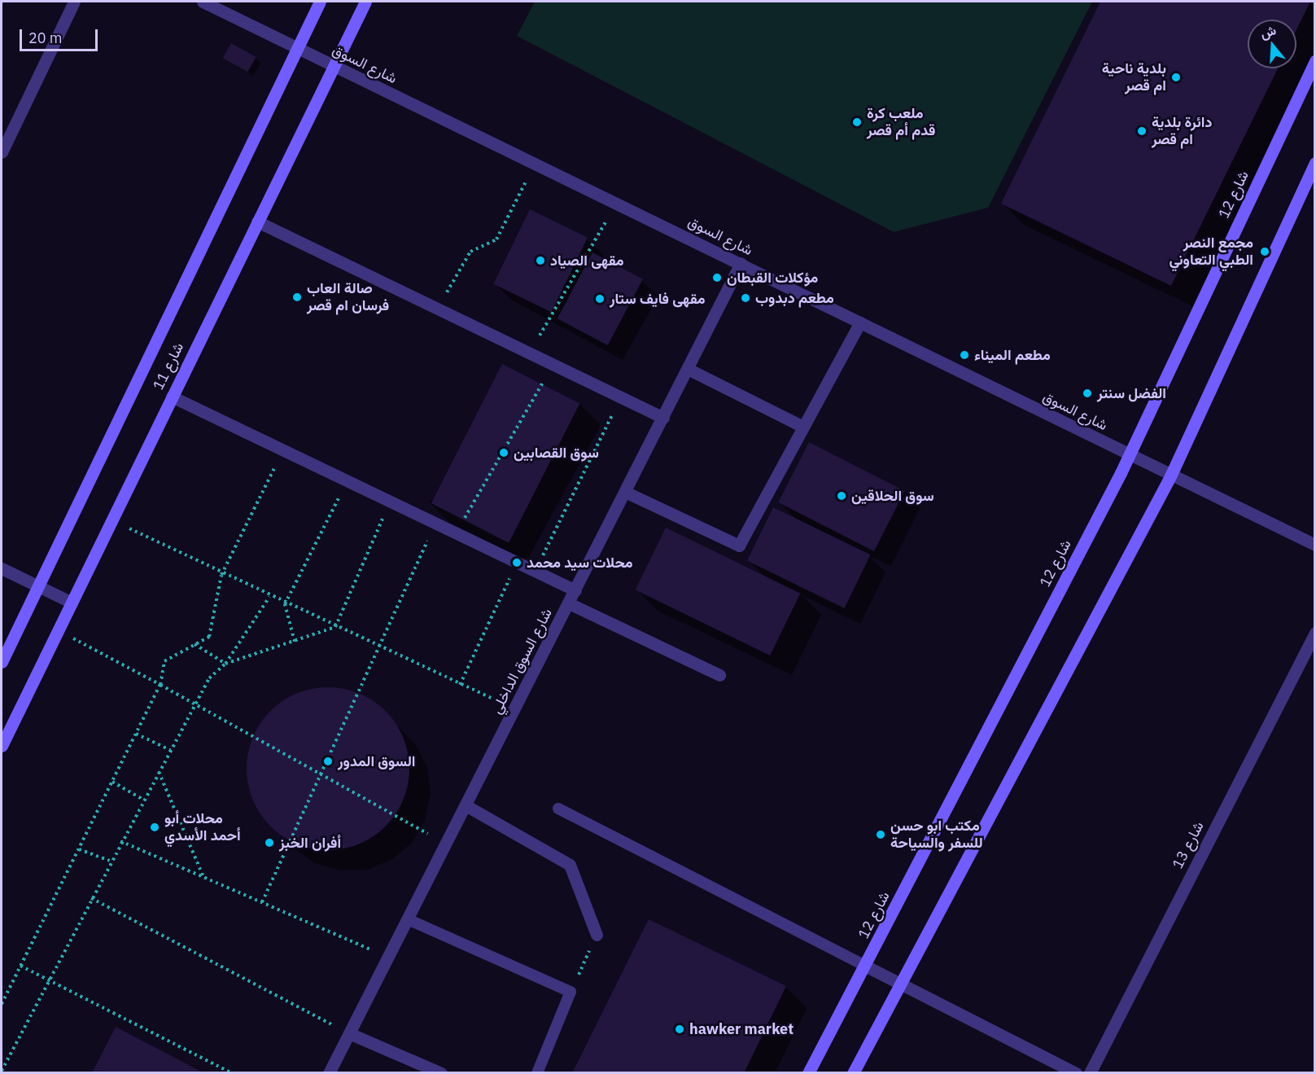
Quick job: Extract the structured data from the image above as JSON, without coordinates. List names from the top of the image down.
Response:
{
  "streets": {
    "street": [
      "شارع السوق",
      "شارع 12",
      "شارع 11",
      "شارع السوق الداخلي",
      "شارع 13"
    ]
  },
  "crossings": [
    ["شارع السوق", "شارع 12"],
    ["شارع السوق", "شارع 11"],
    ["شارع السوق", "شارع السوق الداخلي"]
  ],
  "places": [
    "بلدية ناحية ام قصر",
    "ملعب كرة قدم أم قصر",
    "دائرة بلدية ام قصر",
    "مجمع النصر الطبي التعاوني",
    "مقهى الصياد",
    "مؤكلات القبطان",
    "صالة العاب فرسان ام قصر",
    "مطعم دبدوب",
    "مقهى فايف ستار",
    "مطعم الميناء",
    "الفضل سنتر",
    "سوق القصابين",
    "سوق الحلاقين",
    "محلات سيد محمد",
    "السوق المدور",
    "محلات أبو أحمد الأسدي",
    "مكتب ابو حسن للسفر والسياحة",
    "أفران الخبز",
    "hawker market"
  ],
  "scale_bar": "20 m",
  "north": "top"
}
